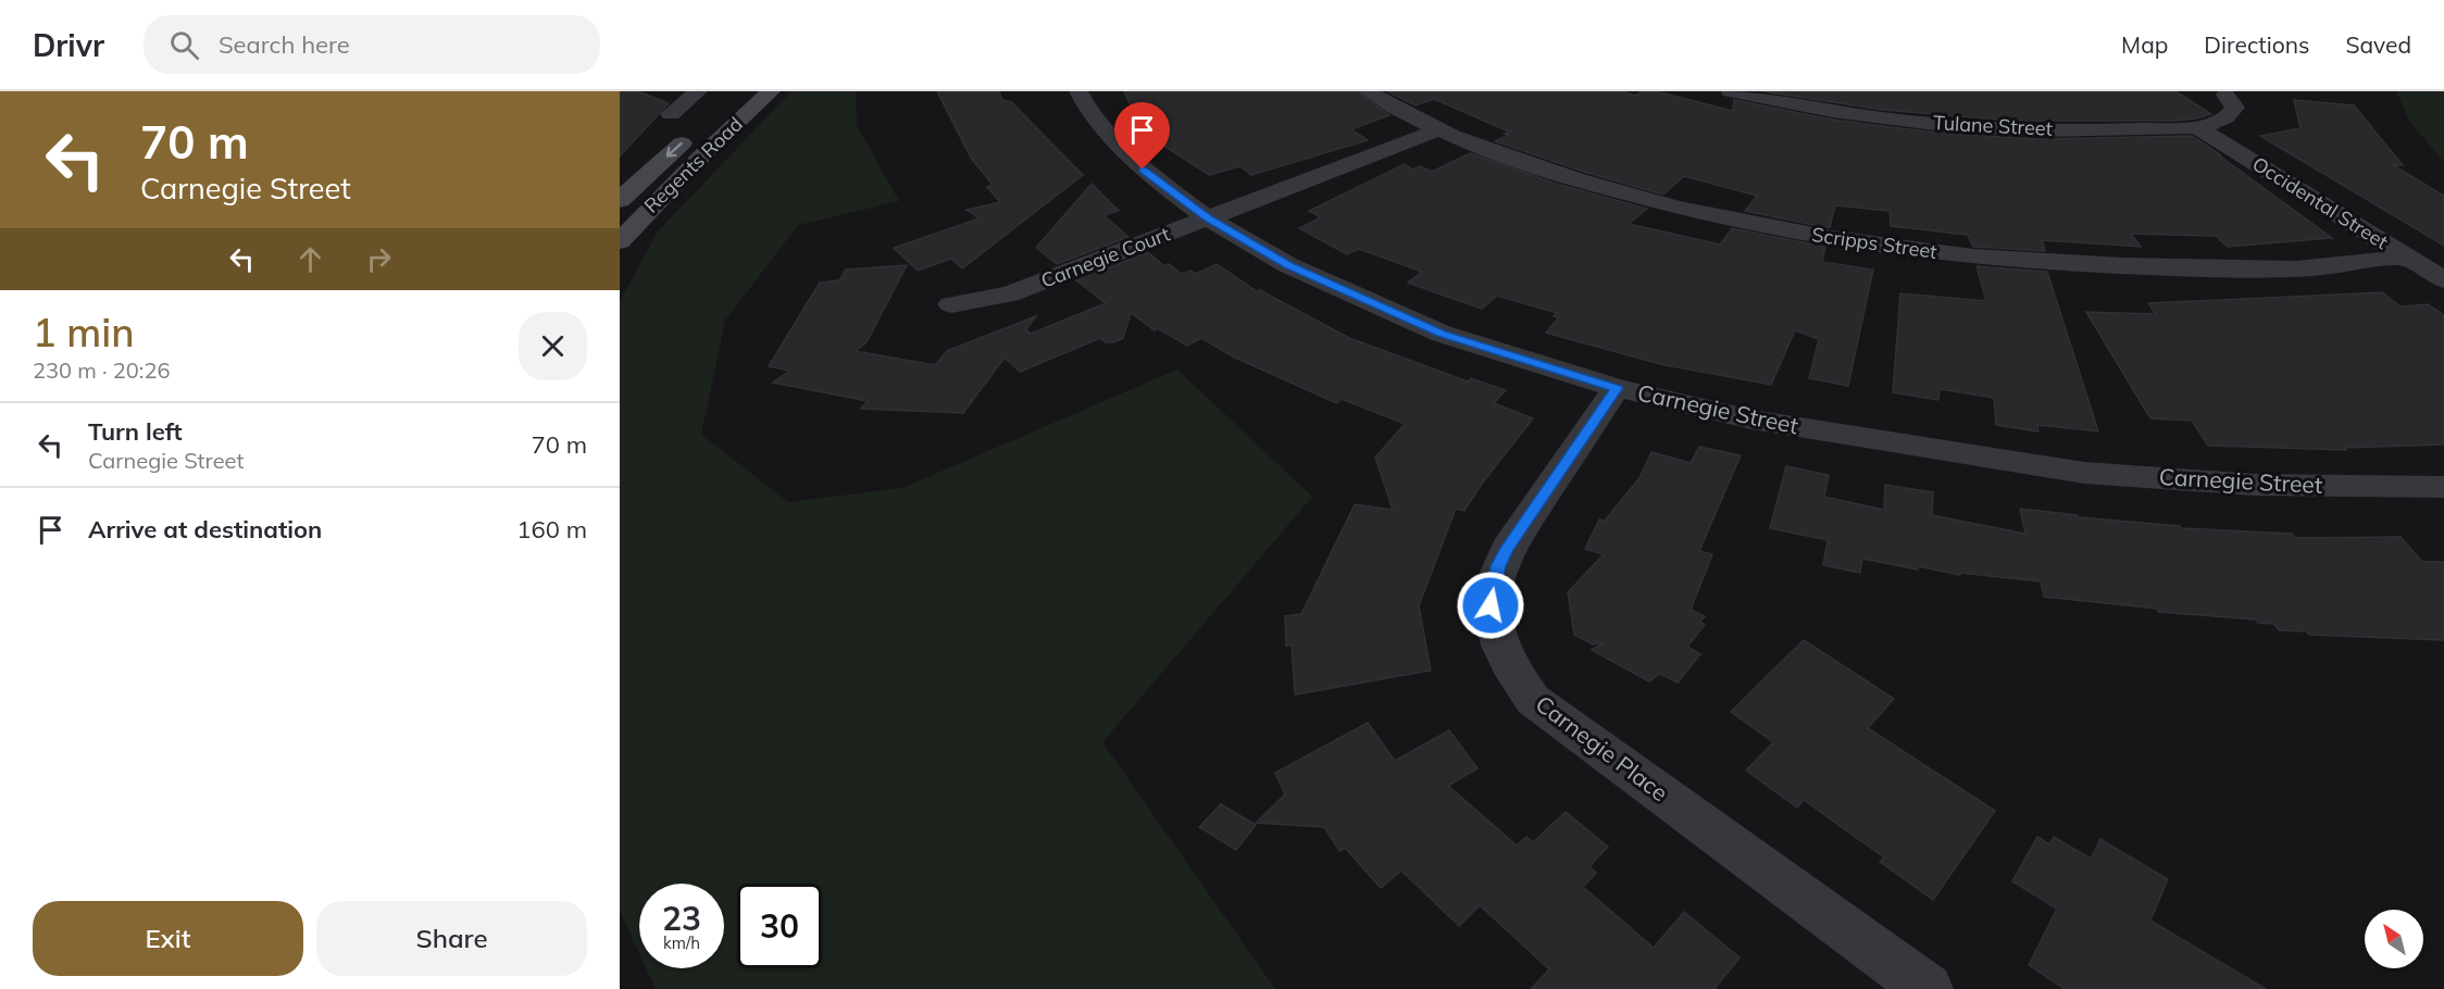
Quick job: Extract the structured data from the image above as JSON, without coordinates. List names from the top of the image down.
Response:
{
  "streets": {
    "main road": ["Regents Road"],
    "street": [
      "Tulane Street",
      "Occidental Street",
      "Scripps Street",
      "Carnegie Court",
      "Carnegie Street",
      "Carnegie Place"
    ]
  },
  "crossings": [
    ["Tulane Street", "Occidental Street"],
    ["Occidental Street", "Scripps Street"],
    ["Scripps Street", "Carnegie Court"],
    ["Carnegie Court", "Carnegie Street"],
    ["Carnegie Street", "Carnegie Place"]
  ],
  "north": "top left",
  "page": {
    "header": "Drivr",
    "search": "Search here",
    "nav": ["Map", "Directions", "Saved"],
    "turn": ["70 m", "Carnegie Street"],
    "heading": ["1 min", "230 m · 20:26"],
    "list": [
      {
        "name": "Turn left",
        "note": "Carnegie Street",
        "value": "70 m"
      },
      {
        "name": "Arrive at destination",
        "value": "160 m"
      }
    ],
    "speed": "23 km/h",
    "limit": "30",
    "buttons": ["Exit", "Share"]
  }
}
